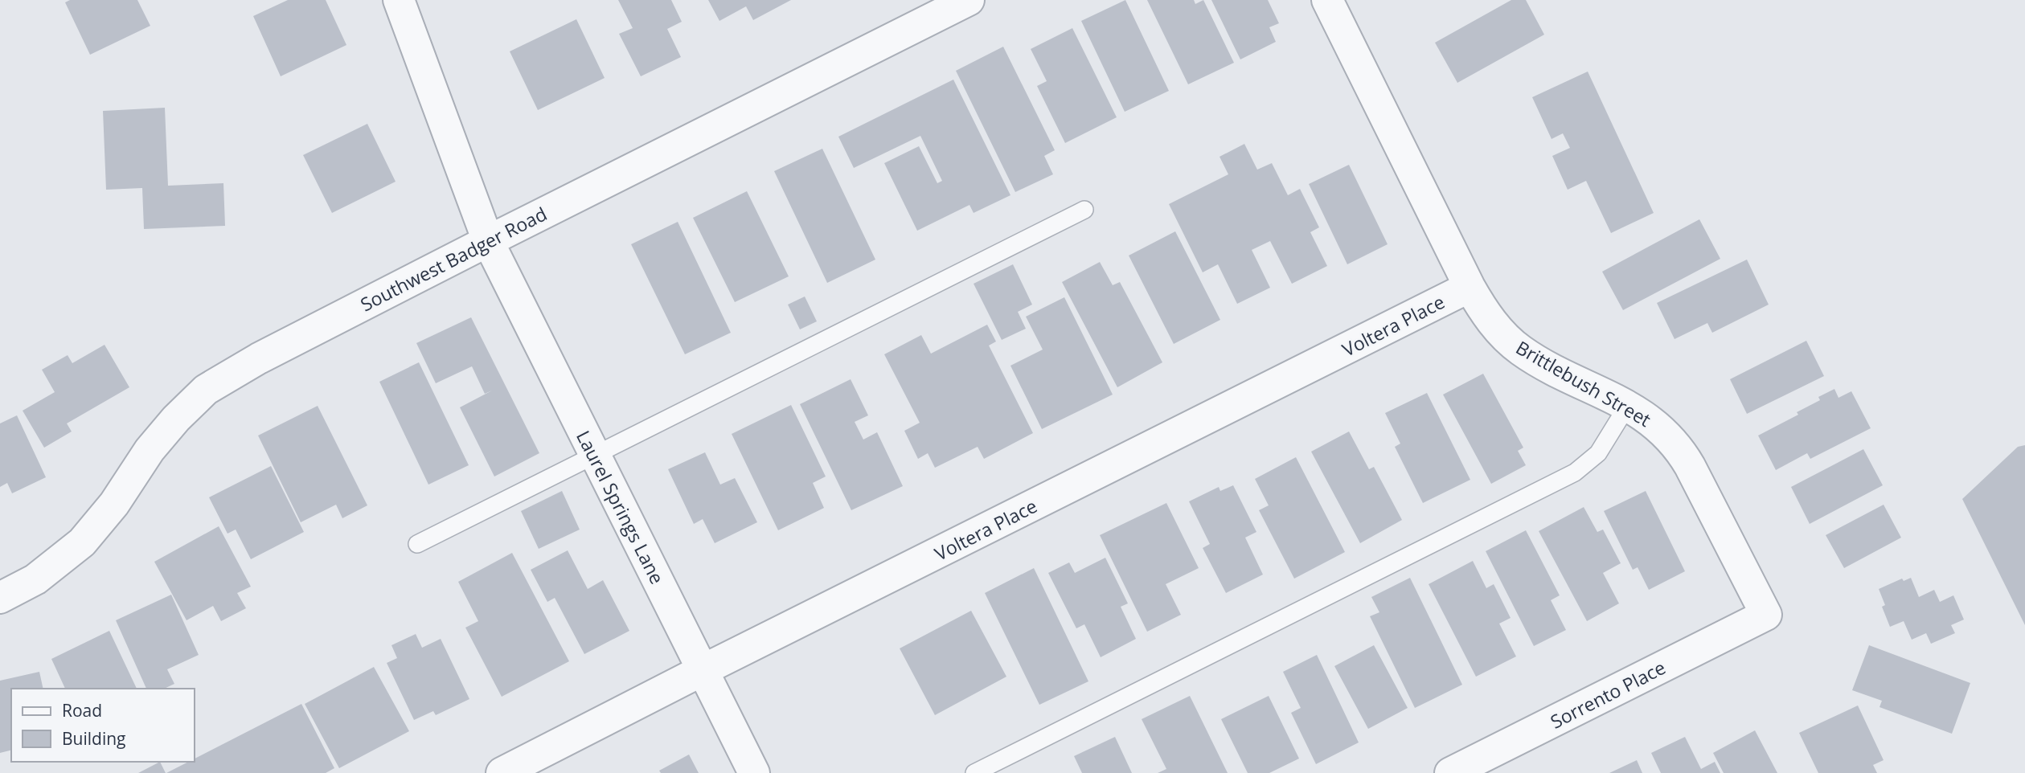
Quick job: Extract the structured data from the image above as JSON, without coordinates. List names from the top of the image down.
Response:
{
  "streets": {
    "street": [
      "Southwest Badger Road",
      "Voltera Place",
      "Brittlebush Street",
      "Laurel Springs Lane",
      "Sorrento Place"
    ]
  },
  "crossings": [
    ["Southwest Badger Road", "Laurel Springs Lane"],
    ["Voltera Place", "Brittlebush Street"],
    ["Voltera Place", "Laurel Springs Lane"],
    ["Brittlebush Street", "Sorrento Place"]
  ],
  "legend": ["Road", "Building"]
}
